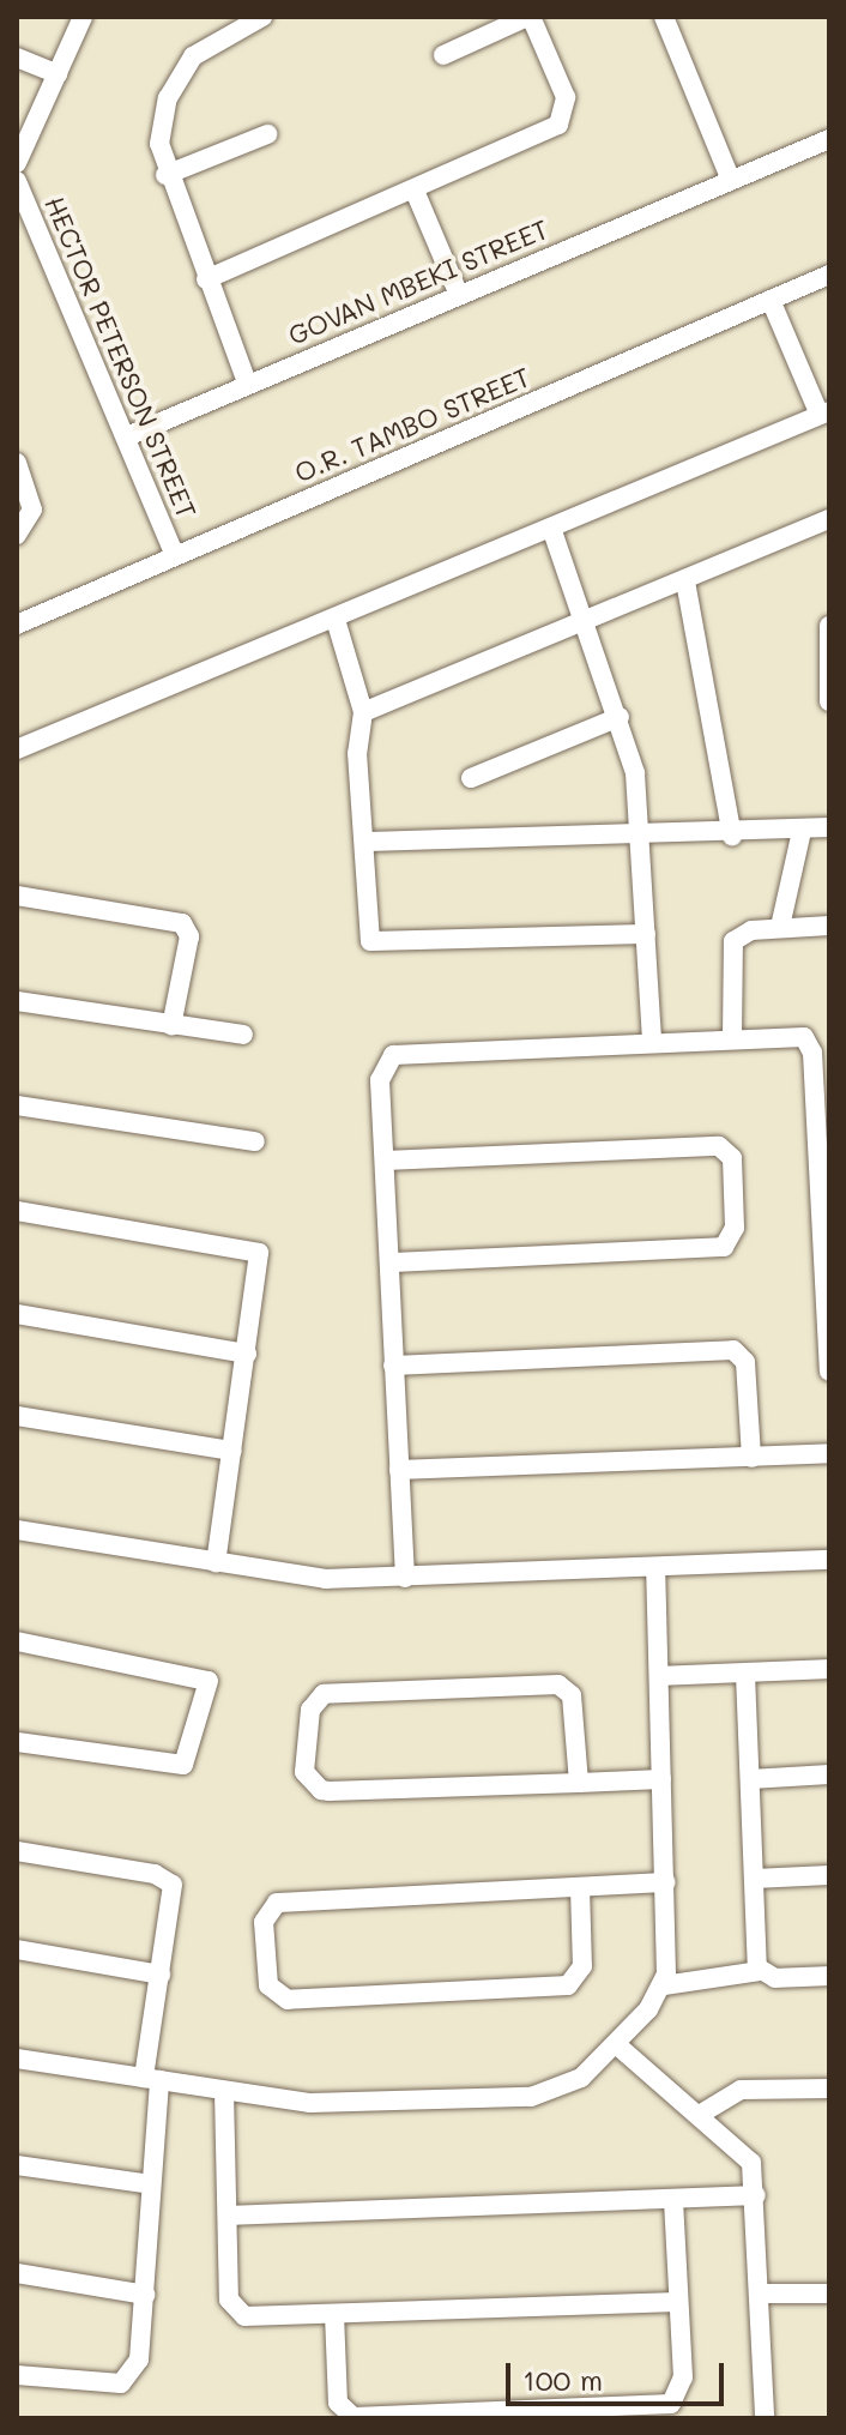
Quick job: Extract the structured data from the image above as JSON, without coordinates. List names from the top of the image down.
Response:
{
  "streets": {
    "street": ["GOVAN MBEKI STREET", "HECTOR PETERSON STREET", "O.R. TAMBO STREET"]
  },
  "crossings": [
    ["GOVAN MBEKI STREET", "HECTOR PETERSON STREET"],
    ["HECTOR PETERSON STREET", "O.R. TAMBO STREET"]
  ],
  "scale_bar": "100 m"
}
